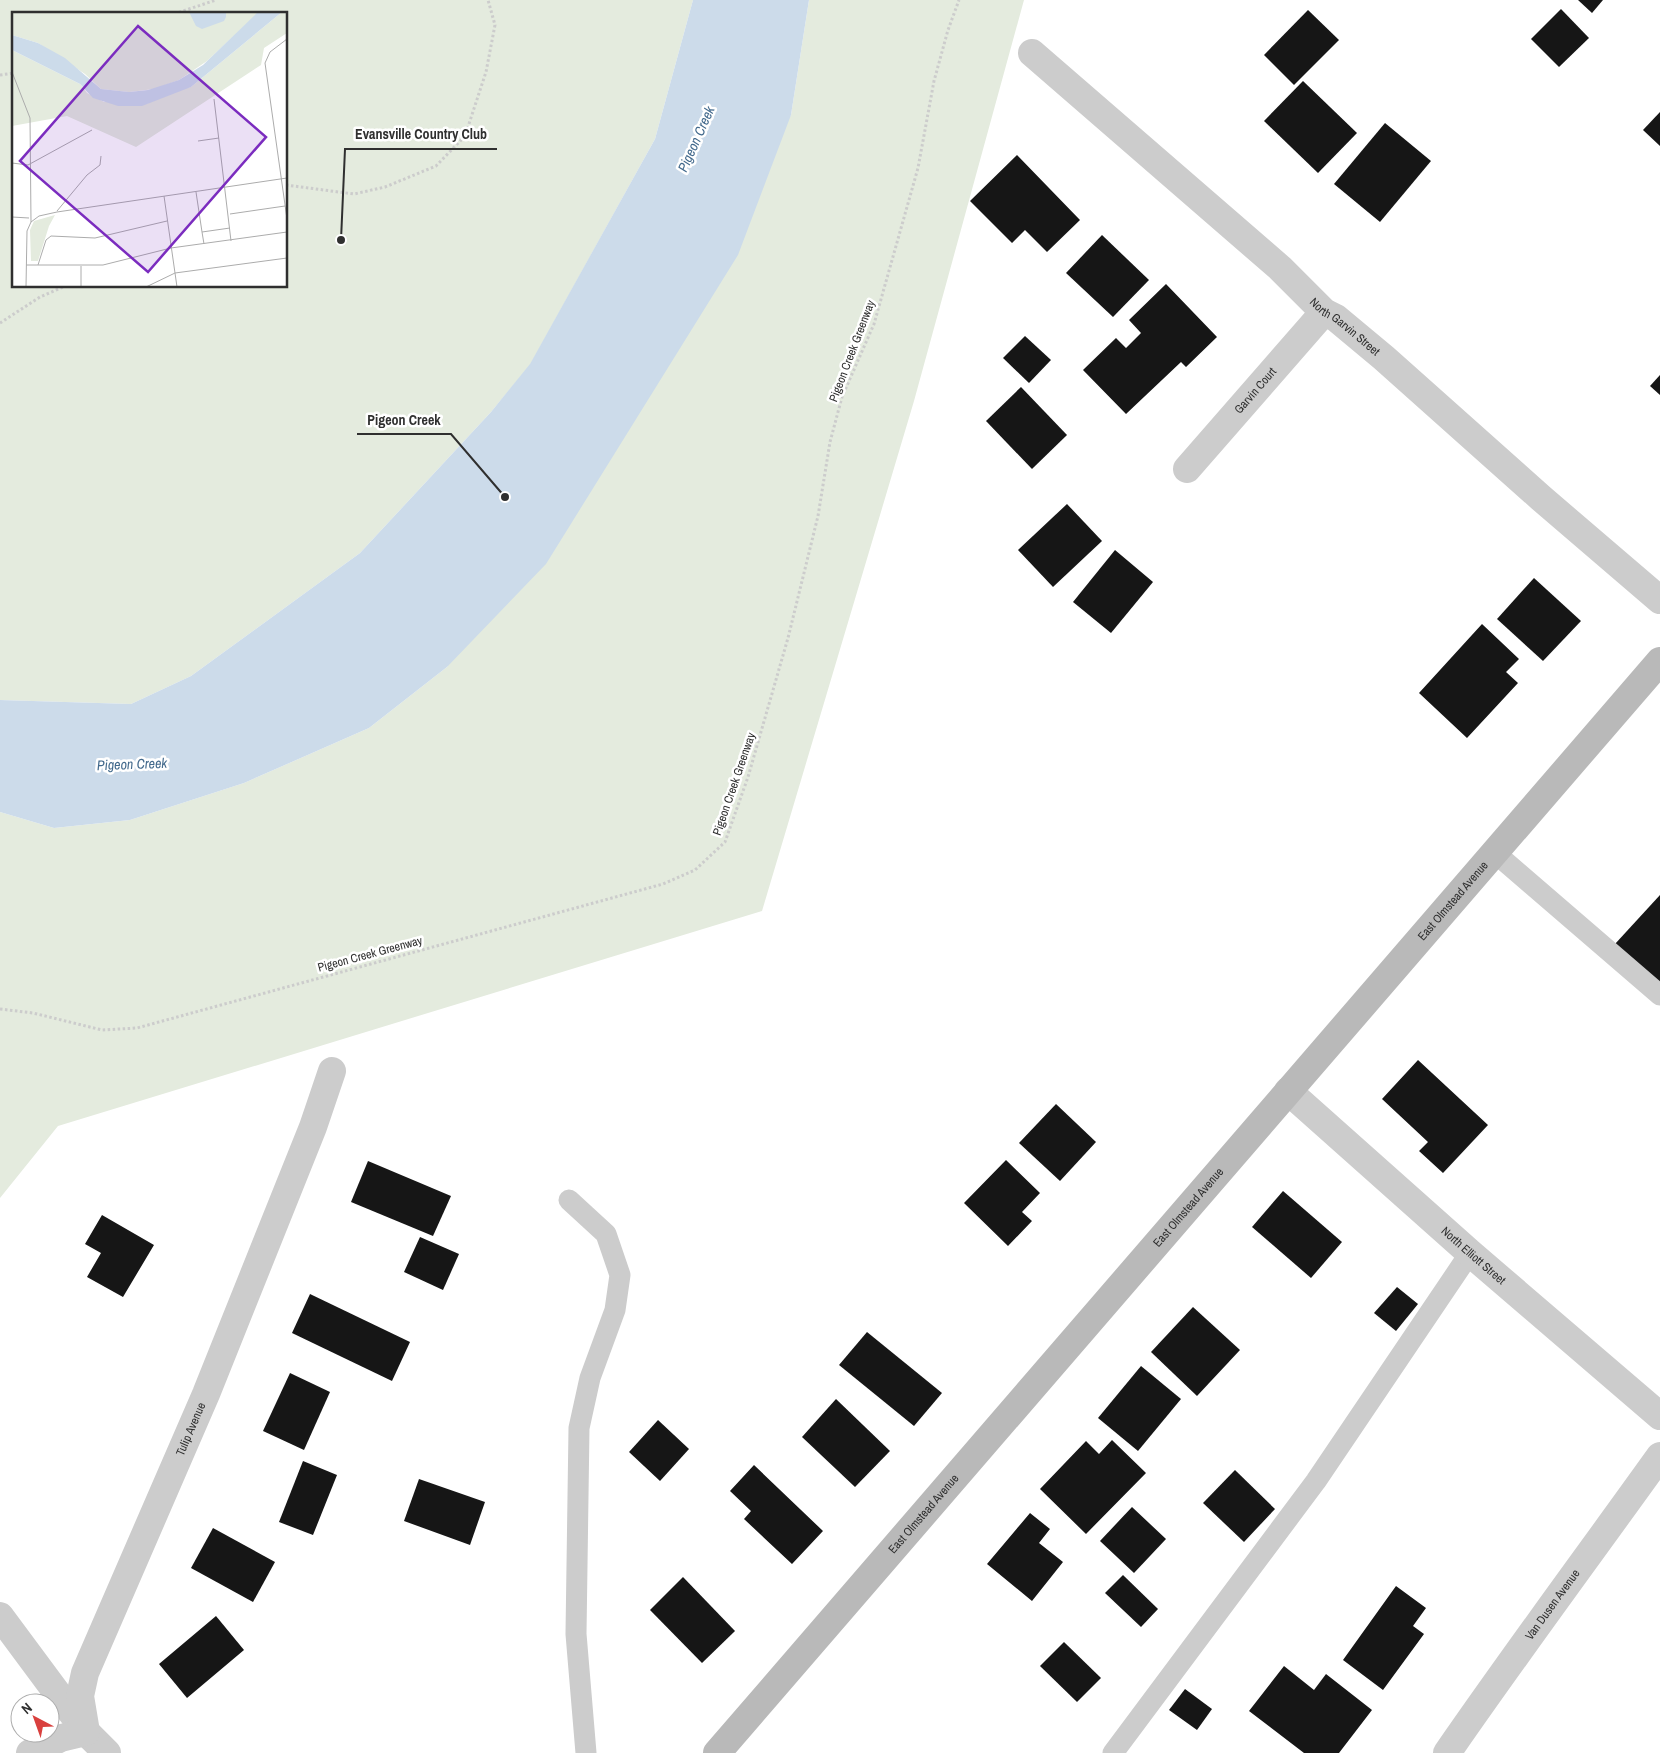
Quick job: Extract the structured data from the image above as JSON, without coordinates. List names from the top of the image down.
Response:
{
  "streets": {
    "street": [
      "North Garvin Street",
      "Garvin Court",
      "East Olmstead Avenue",
      "North Elliott Street",
      "Tulip Avenue",
      "Van Dusen Avenue"
    ],
    "path": ["Pigeon Creek Greenway"]
  },
  "crossings": [
    ["North Garvin Street", "Garvin Court"],
    ["East Olmstead Avenue", "North Elliott Street"]
  ],
  "water": ["Pigeon Creek"],
  "places": ["Evansville Country Club", "Pigeon Creek"],
  "north": "top left"
}
